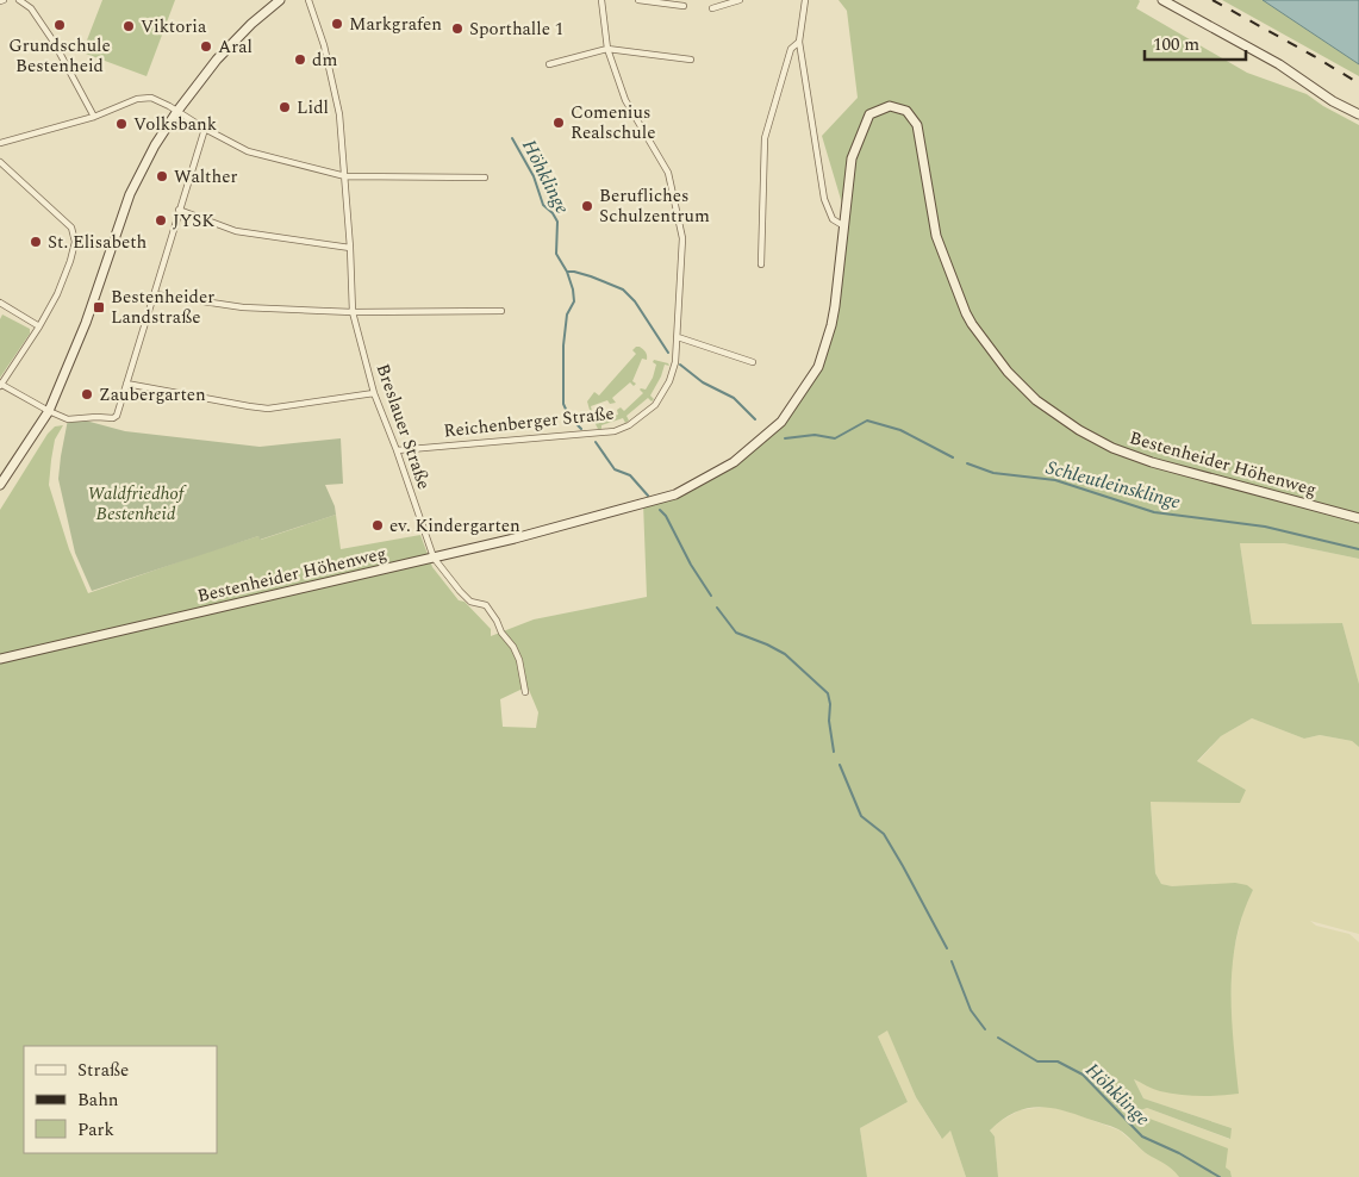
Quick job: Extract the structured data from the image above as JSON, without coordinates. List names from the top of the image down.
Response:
{
  "streets": {
    "street": ["Reichenberger Straße", "Breslauer Straße", "Bestenheider Höhenweg"]
  },
  "crossings": [
    ["Reichenberger Straße", "Breslauer Straße"],
    ["Breslauer Straße", "Bestenheider Höhenweg"]
  ],
  "water": ["Höhklinge", "Schleutleinsklinge"],
  "parks": ["Waldfriedhof Bestenheid"],
  "places": {
    "other": [
      "Markgrafen",
      "Grundschule Bestenheid",
      "Viktoria",
      "Sporthalle 1",
      "Aral",
      "dm",
      "Lidl",
      "Comenius Realschule",
      "Volksbank",
      "Walther",
      "Berufliches Schulzentrum",
      "JYSK",
      "St. Elisabeth",
      "Zaubergarten",
      "ev. Kindergarten"
    ],
    "transit": ["Bestenheider Landstraße"]
  },
  "legend": ["Straße", "Bahn", "Park"],
  "scale_bar": "100 m"
}
